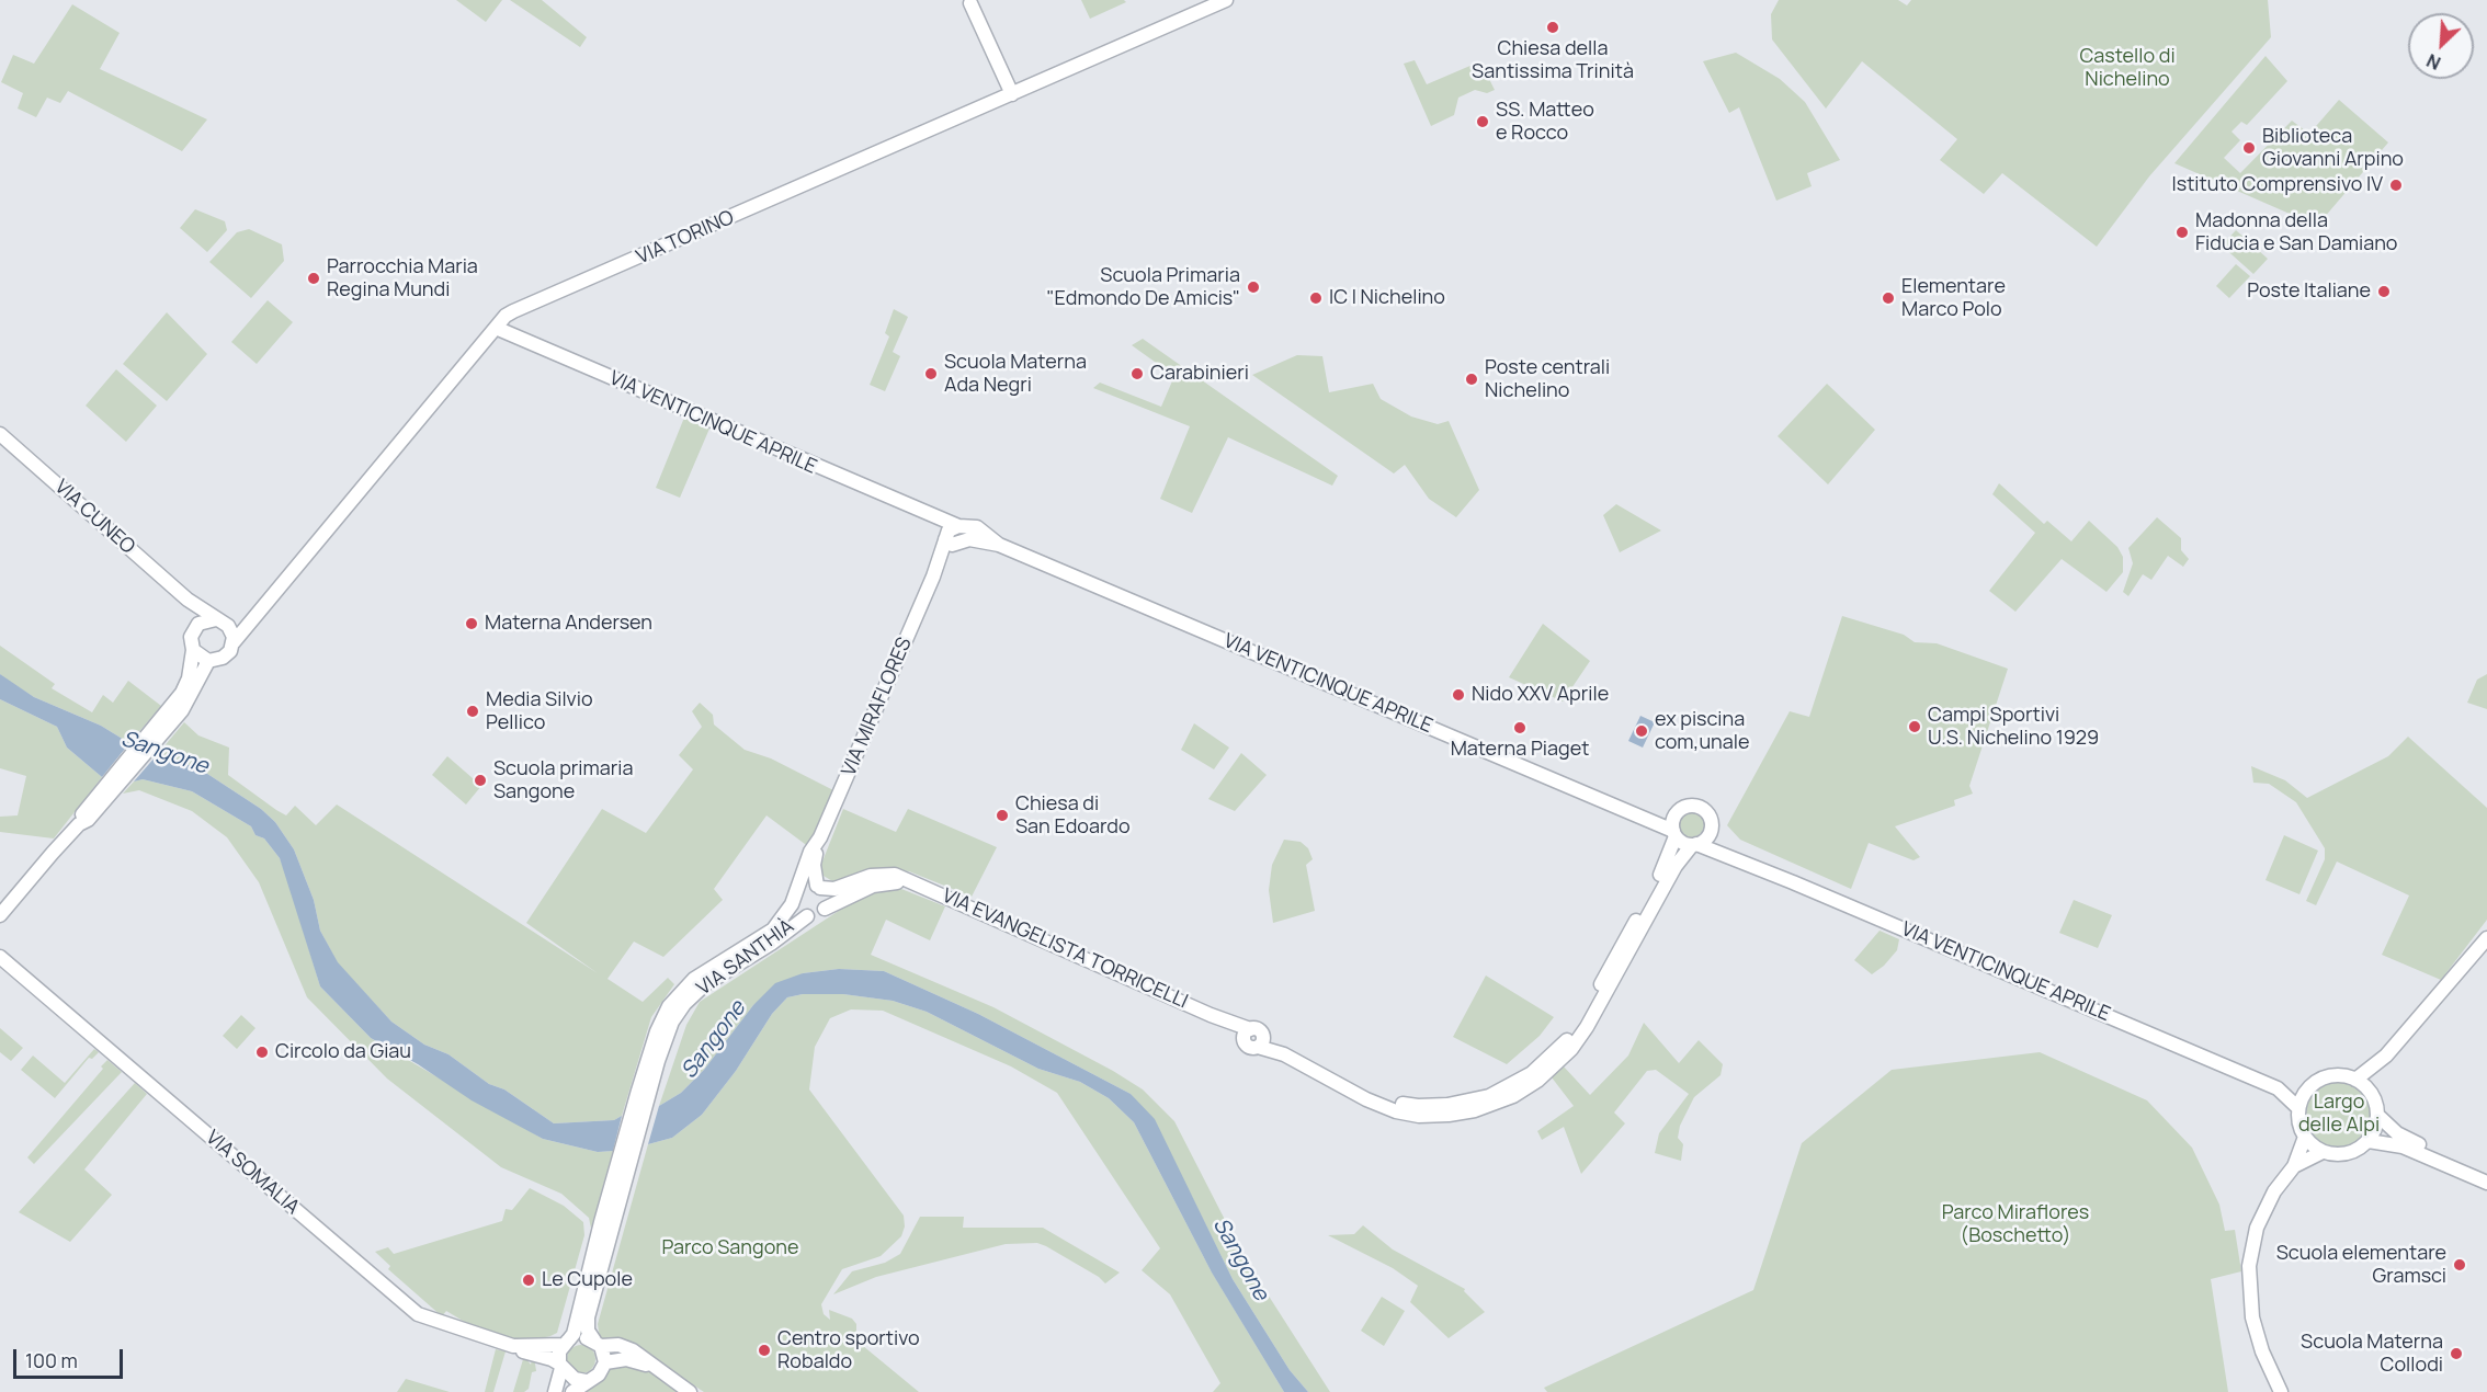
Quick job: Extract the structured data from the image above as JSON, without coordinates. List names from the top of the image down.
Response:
{
  "streets": {
    "street": [
      "VIA TORINO",
      "VIA VENTICINQUE APRILE",
      "VIA CUNEO",
      "VIA MIRAFLORES",
      "VIA EVANGELISTA TORRICELLI",
      "VIA SANTHIÀ",
      "VIA SOMALIA"
    ]
  },
  "crossings": [
    ["VIA TORINO", "VIA VENTICINQUE APRILE"],
    ["VIA TORINO", "VIA CUNEO"],
    ["VIA VENTICINQUE APRILE", "VIA MIRAFLORES"],
    ["VIA MIRAFLORES", "VIA EVANGELISTA TORRICELLI"],
    ["VIA MIRAFLORES", "VIA SANTHIÀ"],
    ["VIA EVANGELISTA TORRICELLI", "VIA SANTHIÀ"]
  ],
  "water": ["Sangone"],
  "parks": [
    "Castello di Nichelino",
    "Largo delle Alpi",
    "Parco Miraflores (Boschetto)",
    "Parco Sangone"
  ],
  "places": [
    "Chiesa della Santissima Trinità",
    "SS. Matteo e Rocco",
    "Biblioteca Giovanni Arpino",
    "Istituto Comprensivo IV",
    "Madonna della Fiducia e San Damiano",
    "Parrocchia Maria Regina Mundi",
    "Scuola Primaria \"Edmondo De Amicis\"",
    "Poste Italiane",
    "IC I Nichelino",
    "Elementare Marco Polo",
    "Scuola Materna Ada Negri",
    "Carabinieri",
    "Poste centrali Nichelino",
    "Materna Andersen",
    "Nido XXV Aprile",
    "Media Silvio Pellico",
    "Campi Sportivi U.S. Nichelino 1929",
    "Materna Piaget",
    "ex piscina com,unale",
    "Scuola primaria Sangone",
    "Chiesa di San Edoardo",
    "Circolo da Giau",
    "Scuola elementare Gramsci",
    "Le Cupole",
    "Centro sportivo Robaldo",
    "Scuola Materna Collodi"
  ],
  "scale_bar": "100 m",
  "north": "bottom left"
}
